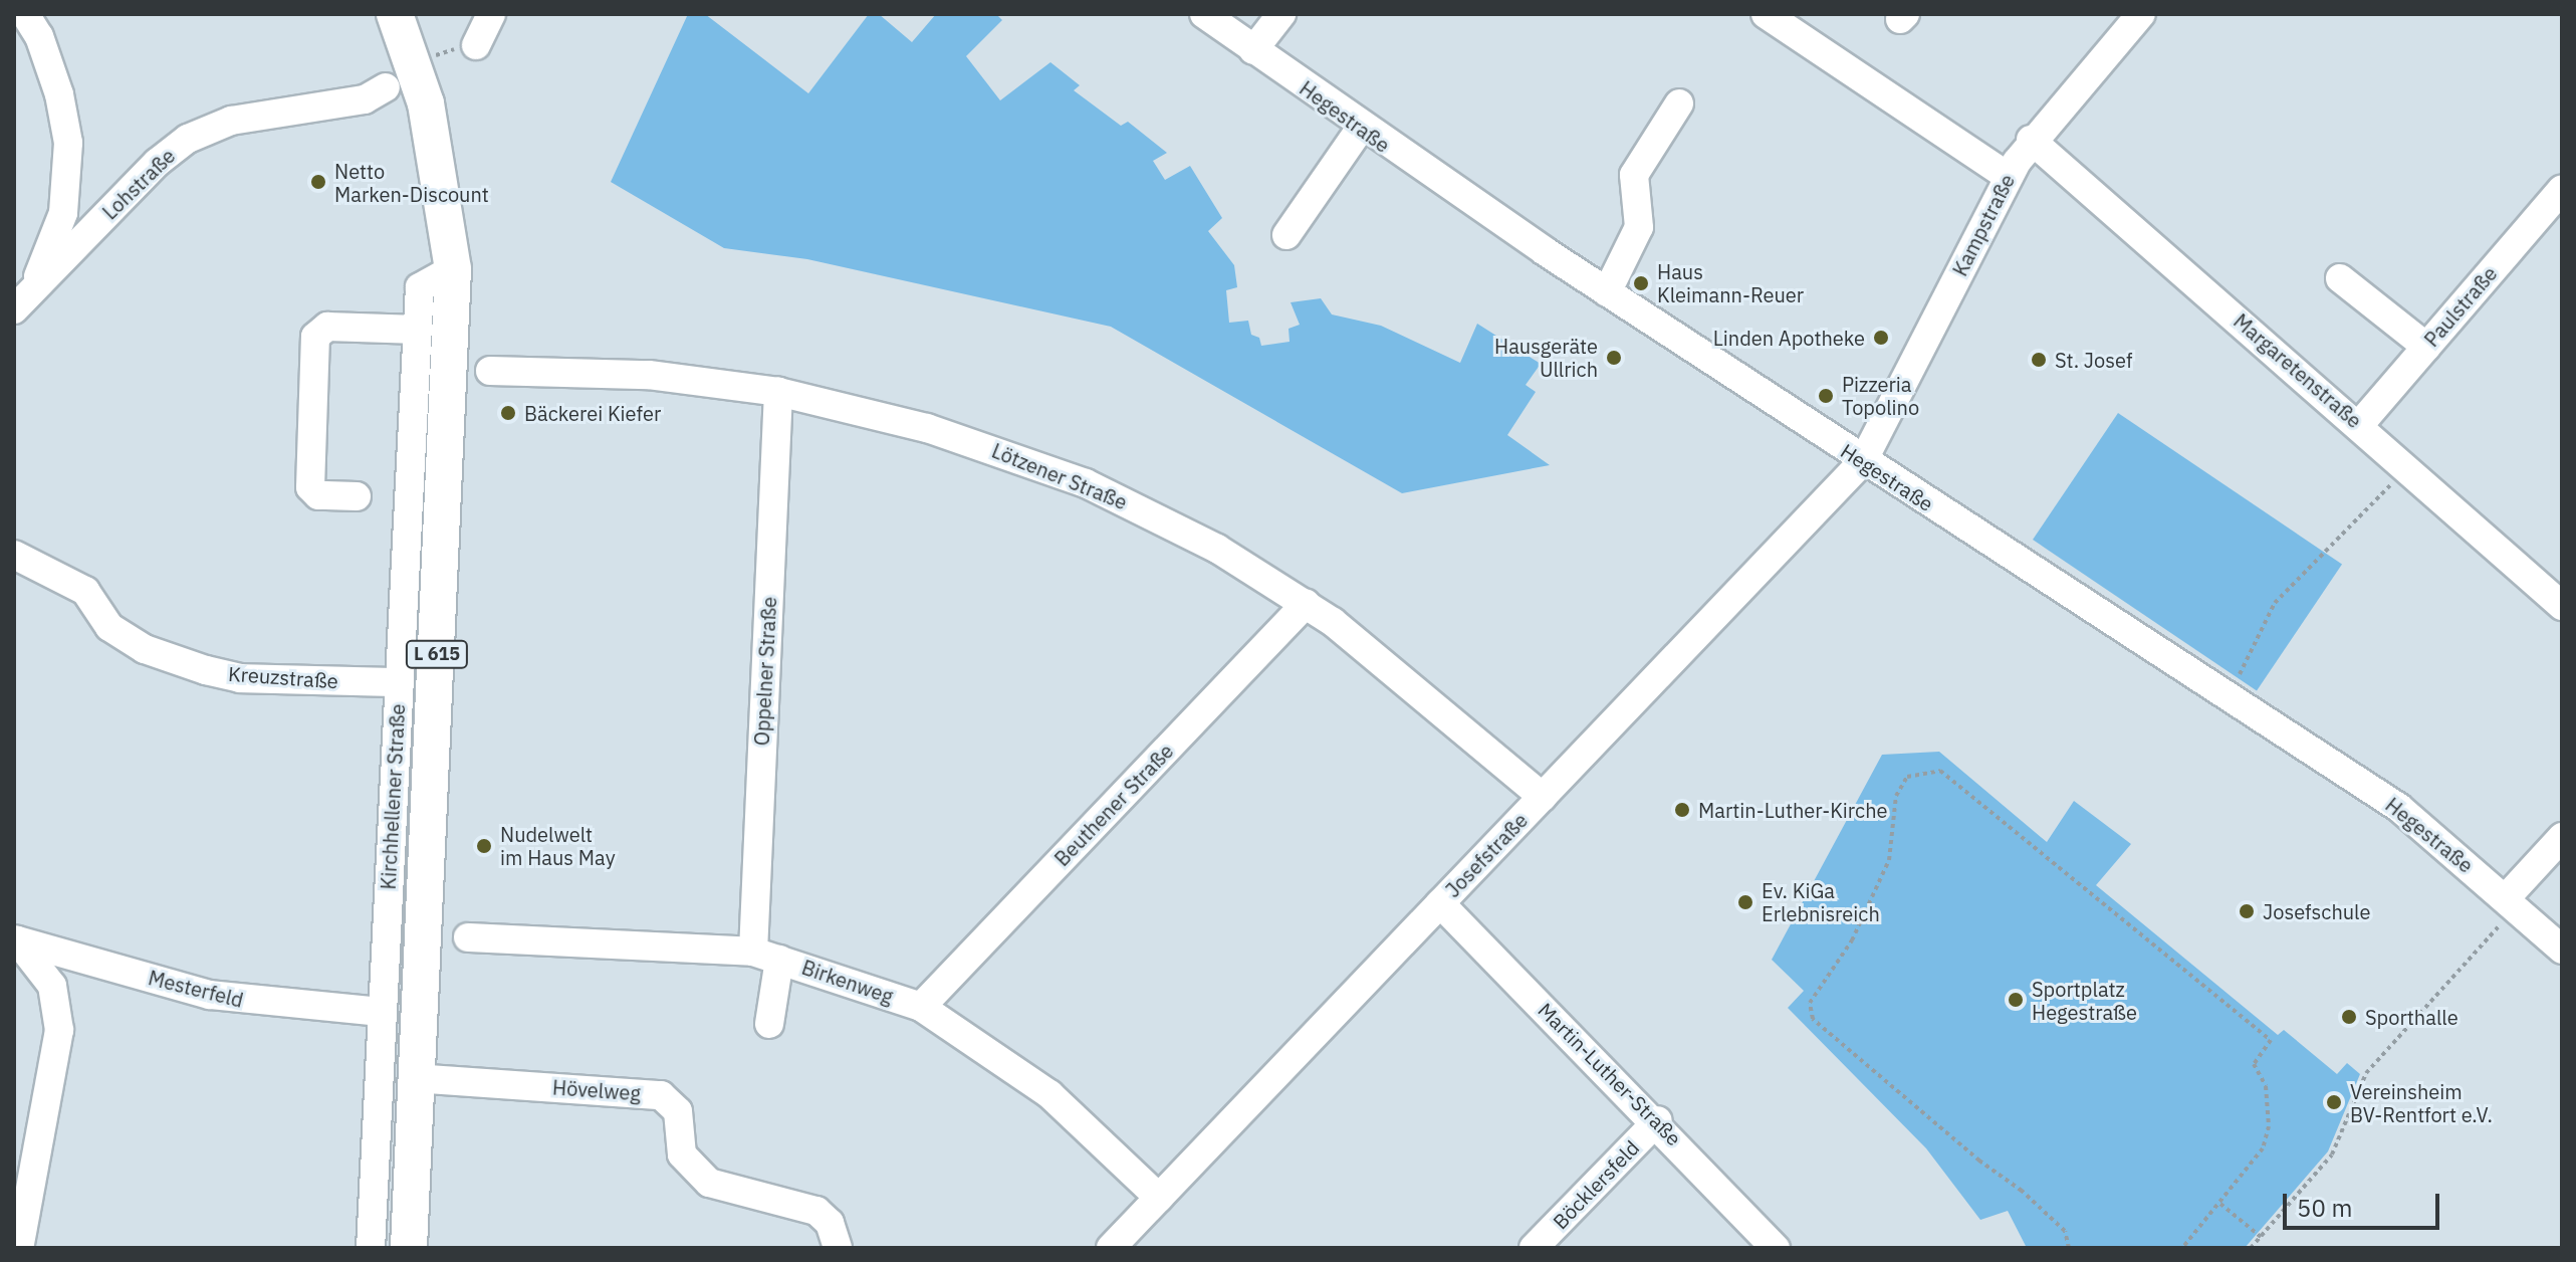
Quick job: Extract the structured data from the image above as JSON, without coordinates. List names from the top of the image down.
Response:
{
  "streets": {
    "main road": ["L 615", "Kirchhellener Straße"],
    "street": [
      "Hegestraße",
      "Lohstraße",
      "Kampstraße",
      "Paulstraße",
      "Margaretenstraße",
      "Lötzener Straße",
      "Oppelner Straße",
      "Kreuzstraße",
      "Beuthener Straße",
      "Josefstraße",
      "Birkenweg",
      "Mesterfeld",
      "Martin-Luther-Straße",
      "Hövelweg",
      "Böcklersfeld"
    ]
  },
  "crossings": [
    ["Hegestraße", "Kampstraße"],
    ["Hegestraße", "Josefstraße"],
    ["Kampstraße", "Margaretenstraße"],
    ["Kampstraße", "Josefstraße"],
    ["Paulstraße", "Margaretenstraße"],
    ["Lötzener Straße", "Oppelner Straße"],
    ["Lötzener Straße", "Beuthener Straße"],
    ["Lötzener Straße", "Josefstraße"],
    ["Oppelner Straße", "Birkenweg"],
    ["Kreuzstraße", "Kirchhellener Straße"],
    ["Kirchhellener Straße", "Mesterfeld"],
    ["Kirchhellener Straße", "Hövelweg"],
    ["Beuthener Straße", "Birkenweg"],
    ["Josefstraße", "Birkenweg"],
    ["Josefstraße", "Martin-Luther-Straße"],
    ["Martin-Luther-Straße", "Böcklersfeld"]
  ],
  "places": [
    "Netto Marken-Discount",
    "Haus Kleimann-Reuer",
    "Linden Apotheke",
    "Hausgeräte Ullrich",
    "St. Josef",
    "Pizzeria Topolino",
    "Bäckerei Kiefer",
    "Martin-Luther-Kirche",
    "Nudelwelt im Haus May",
    "Ev. KiGa Erlebnisreich",
    "Josefschule",
    "Sportplatz Hegestraße",
    "Sporthalle",
    "Vereinsheim BV-Rentfort e.V."
  ],
  "scale_bar": "50 m"
}
